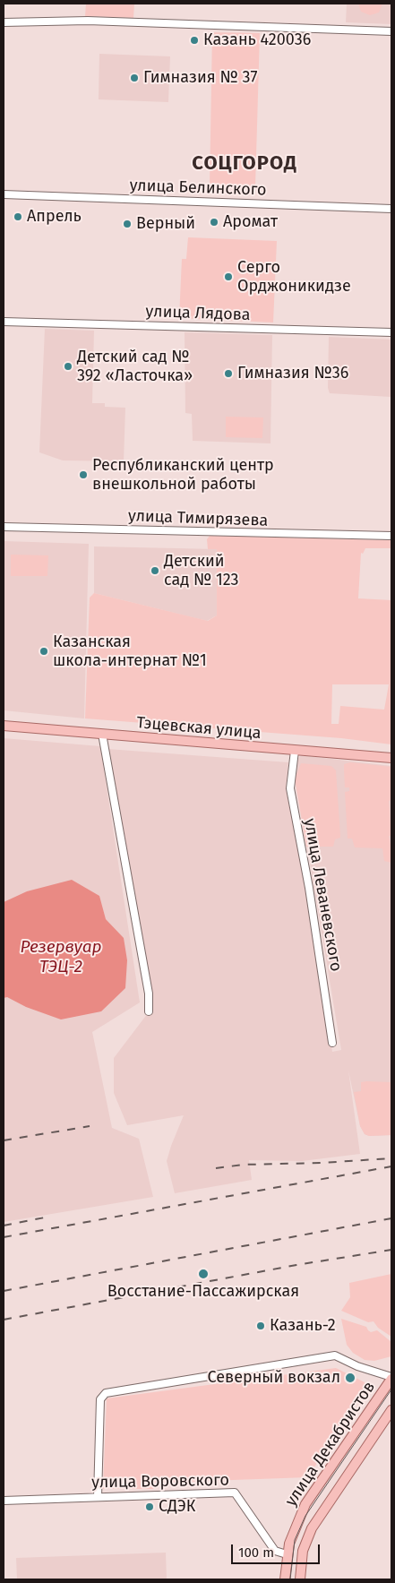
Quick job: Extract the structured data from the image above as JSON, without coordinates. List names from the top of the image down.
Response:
{
  "streets": {
    "main road": ["Тэцевская улица", "улица Декабристов"],
    "street": [
      "улица Белинского",
      "улица Лядова",
      "улица Тимирязева",
      "улица Леваневского",
      "улица Воровского"
    ]
  },
  "crossings": [
    ["Тэцевская улица", "улица Леваневского"],
    ["улица Декабристов", "улица Воровского"]
  ],
  "districts": ["СОЦГОРОД"],
  "water": ["Резервуар ТЭЦ-2"],
  "places": [
    "Казань 420036",
    "Гимназия № 37",
    "Апрель",
    "Аромат",
    "Верный",
    "Серго Орджоникидзе",
    "Детский сад № 392 «Ласточка»",
    "Гимназия №36",
    "Республиканский центр внешкольной работы",
    "Детский сад № 123",
    "Казанская школа-интернат №1",
    "Восстание-Пассажирская",
    "Казань-2",
    "Северный вокзал",
    "СДЭК"
  ],
  "scale_bar": "100 m"
}
